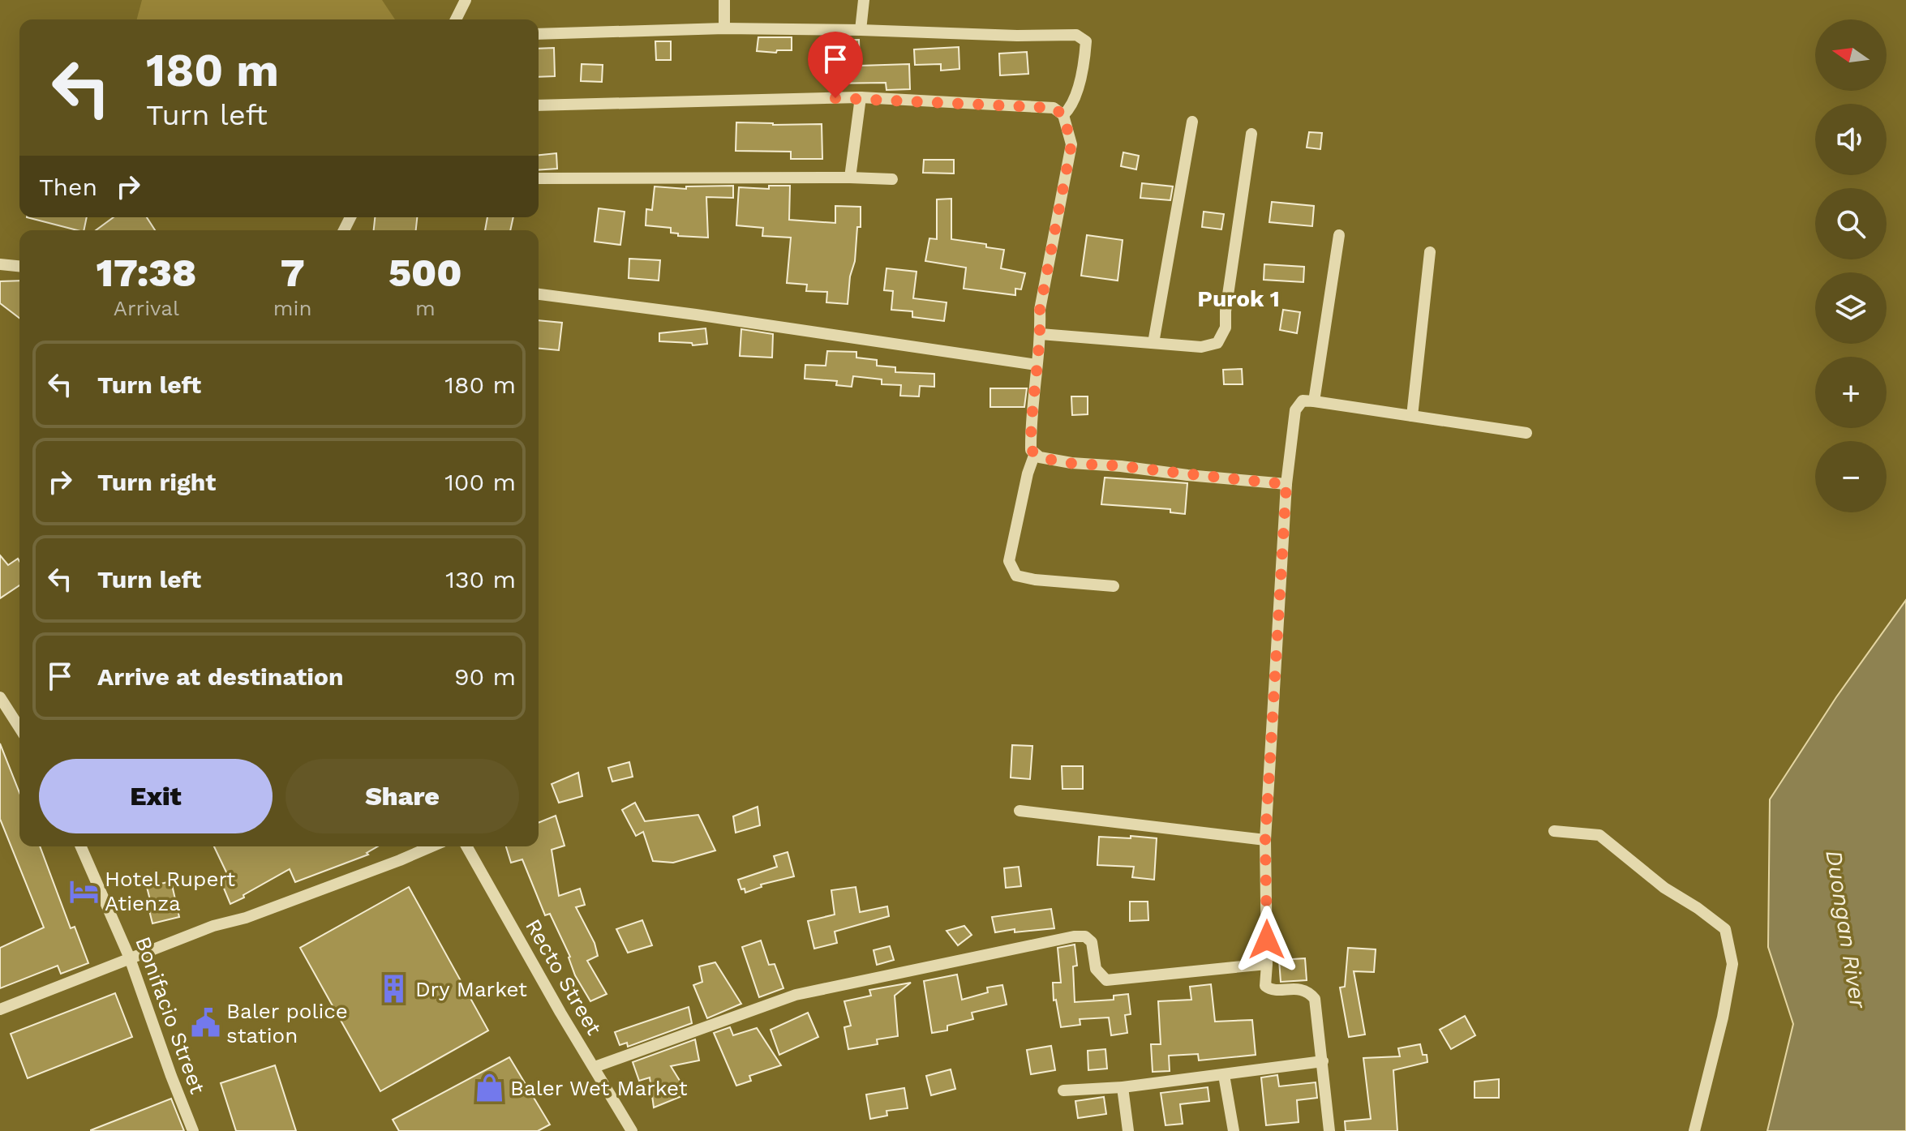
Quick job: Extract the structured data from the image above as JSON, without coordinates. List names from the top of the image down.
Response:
{
  "streets": {
    "street": ["Recto Street", "Bonifacio Street"]
  },
  "districts": ["Purok 1"],
  "water": ["Duongan River"],
  "places": {
    "hotel": ["Hotel Rupert Atienza"],
    "building": ["Dry Market"],
    "public building": ["Baler police station"],
    "shop": ["Baler Wet Market"]
  },
  "north": "left",
  "page": {
    "map_buttons": ["+", "−"],
    "turn": ["180 m", "Turn left"],
    "then": "Then",
    "eta": [
      "17:38",
      "Arrival",
      "7",
      "min",
      "500",
      "m"
    ],
    "list": [
      {
        "name": "Turn left",
        "value": "180 m"
      },
      {
        "name": "Turn right",
        "value": "100 m"
      },
      {
        "name": "Turn left",
        "value": "130 m"
      },
      {
        "name": "Arrive at destination",
        "value": "90 m"
      }
    ],
    "buttons": ["Exit", "Share"]
  }
}
